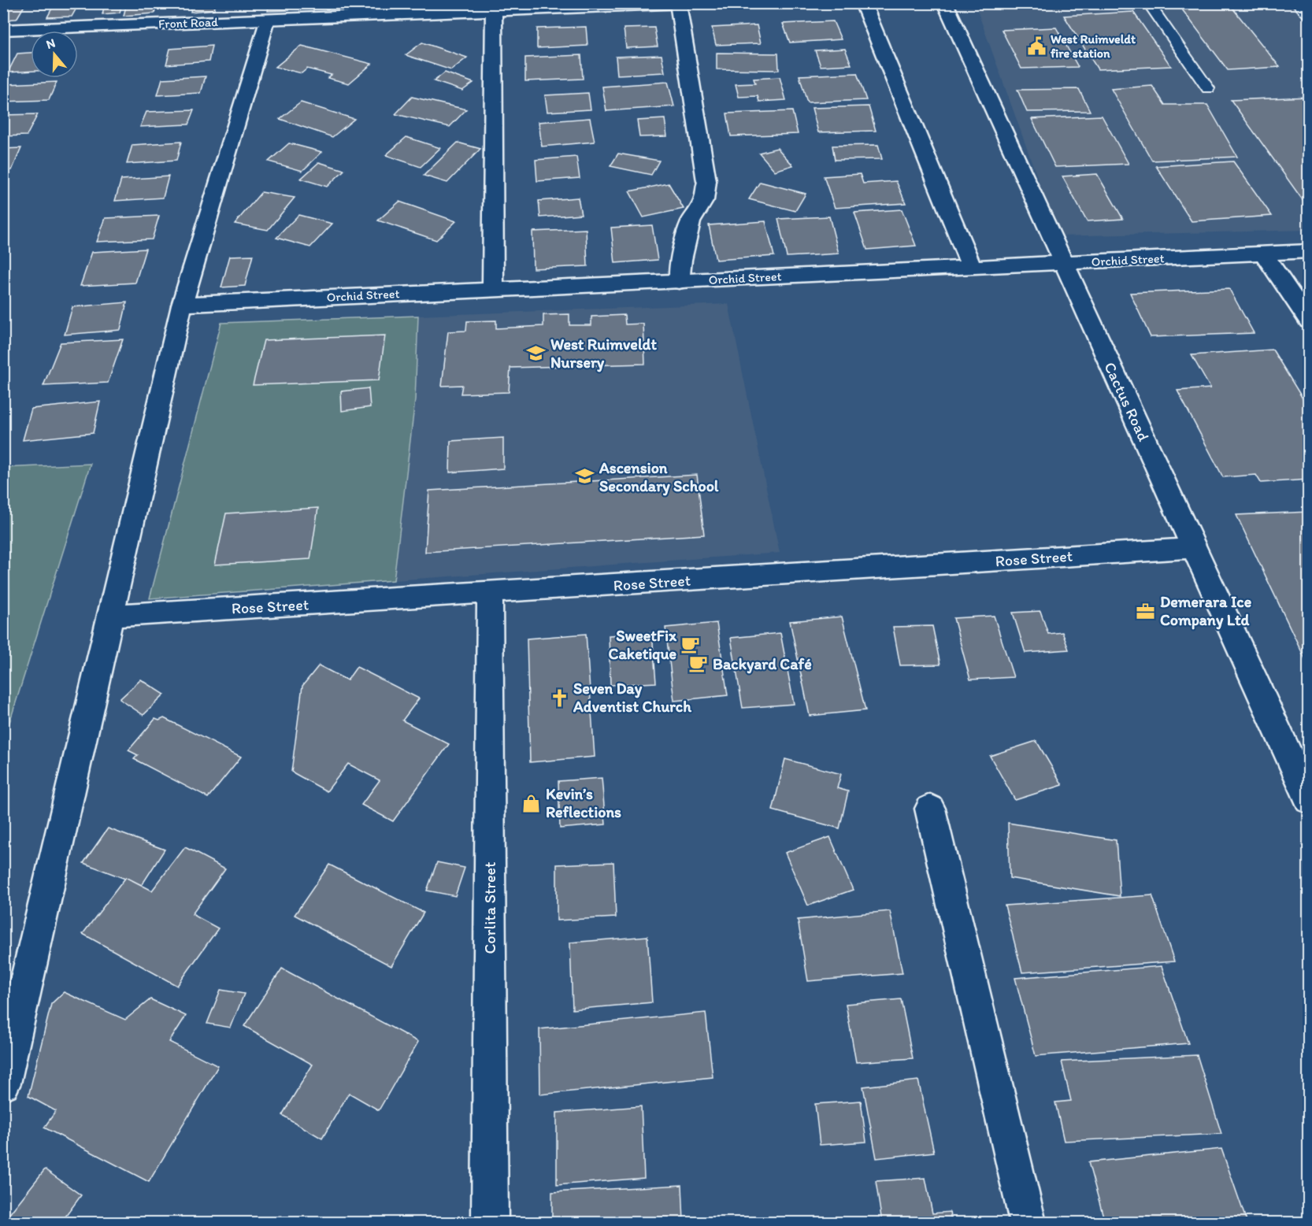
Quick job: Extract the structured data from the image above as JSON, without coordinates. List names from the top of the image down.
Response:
{
  "streets": {
    "street": [
      "Front Road",
      "Orchid Street",
      "Cactus Road",
      "Rose Street",
      "Corlita Street"
    ]
  },
  "crossings": [
    ["Orchid Street", "Cactus Road"],
    ["Cactus Road", "Rose Street"],
    ["Rose Street", "Corlita Street"]
  ],
  "places": {
    "public building": ["West Ruimveldt fire station"],
    "school or university": ["West Ruimveldt Nursery", "Ascension Secondary School"],
    "office": ["Demerara Ice Company Ltd"],
    "cafe": ["SweetFix Caketique", "Backyard Café"],
    "church": ["Seven Day Adventist Church"],
    "shop": ["Kevin’s Reflections"]
  },
  "north": "top"
}
